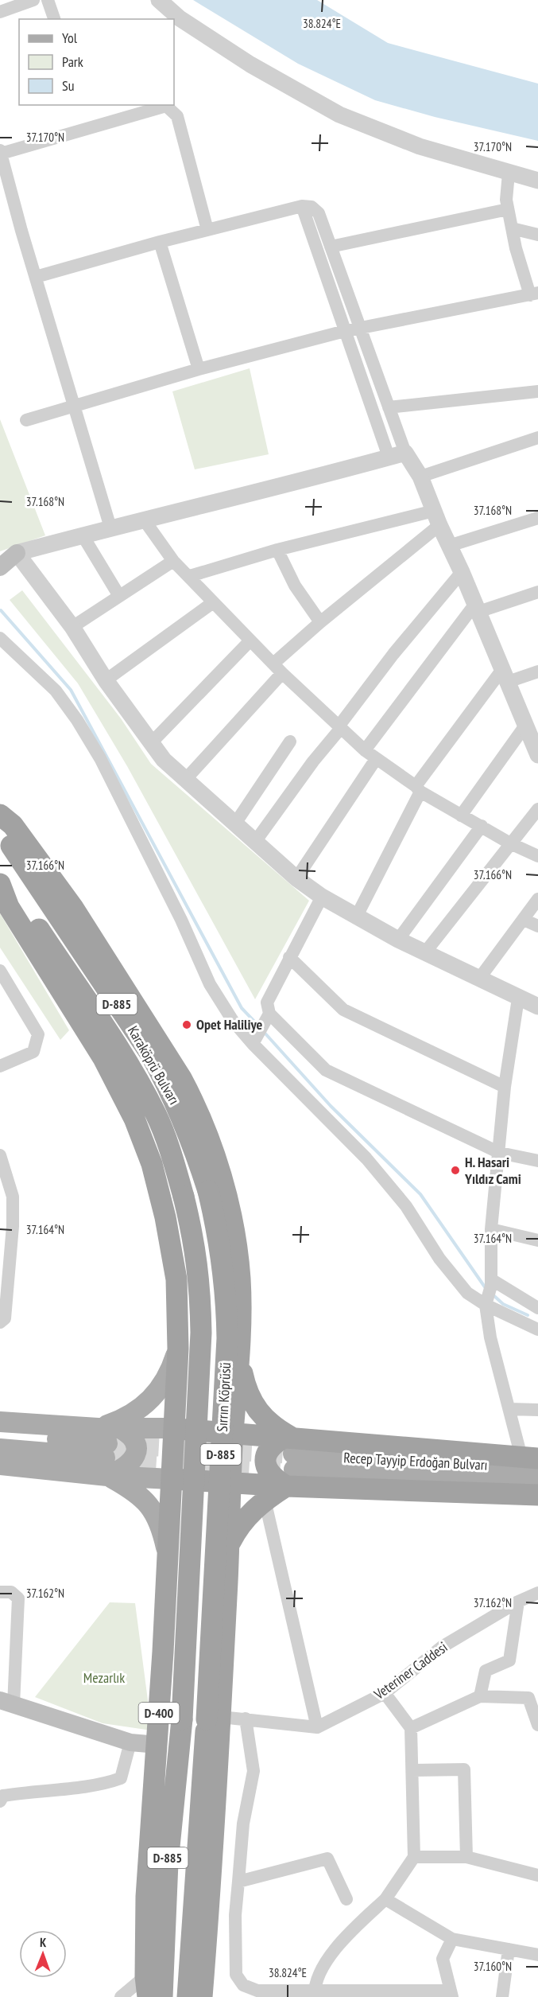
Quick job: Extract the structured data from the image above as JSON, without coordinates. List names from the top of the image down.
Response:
{
  "streets": {
    "highway": [
      "D-885",
      "Karaköprü Bulvarı",
      "Sırrın Köprüsü",
      "D-400"
    ],
    "main road": ["Recep Tayyip Erdoğan Bulvarı"],
    "street": ["Veteriner Caddesi"]
  },
  "crossings": [
    ["D-885", "Sırrın Köprüsü"],
    ["Karaköprü Bulvarı", "Sırrın Köprüsü"]
  ],
  "parks": ["Mezarlık"],
  "places": ["Opet Haliliye", "H. Hasari Yıldız Cami"],
  "legend": ["Yol", "Park", "Su"],
  "north": "top",
  "coordinates": [
    "38.824°E",
    "37.170°N",
    "37.168°N",
    "37.166°N",
    "37.164°N",
    "37.162°N",
    "37.160°N"
  ]
}
